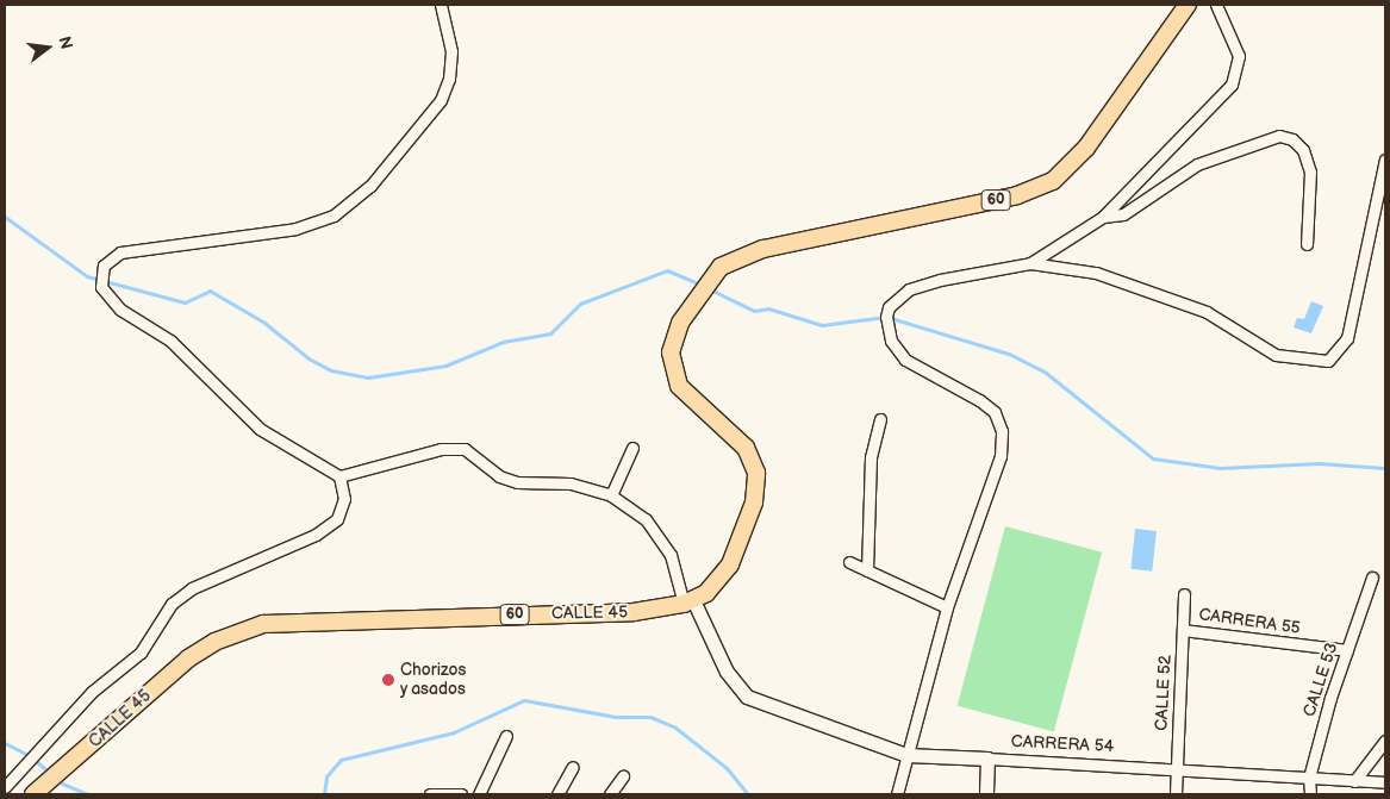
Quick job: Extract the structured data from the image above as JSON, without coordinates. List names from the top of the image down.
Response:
{
  "streets": {
    "main road": ["60", "CALLE 45"],
    "street": [
      "CARRERA 55",
      "CALLE 53",
      "CALLE 52",
      "CARRERA 54"
    ]
  },
  "crossings": [
    ["CALLE 45", "CARRERA 54"],
    ["CARRERA 55", "CALLE 53"],
    ["CARRERA 55", "CALLE 52"],
    ["CALLE 53", "CARRERA 54"],
    ["CALLE 52", "CARRERA 54"]
  ],
  "places": ["Chorizos y asados"],
  "north": "right"
}
